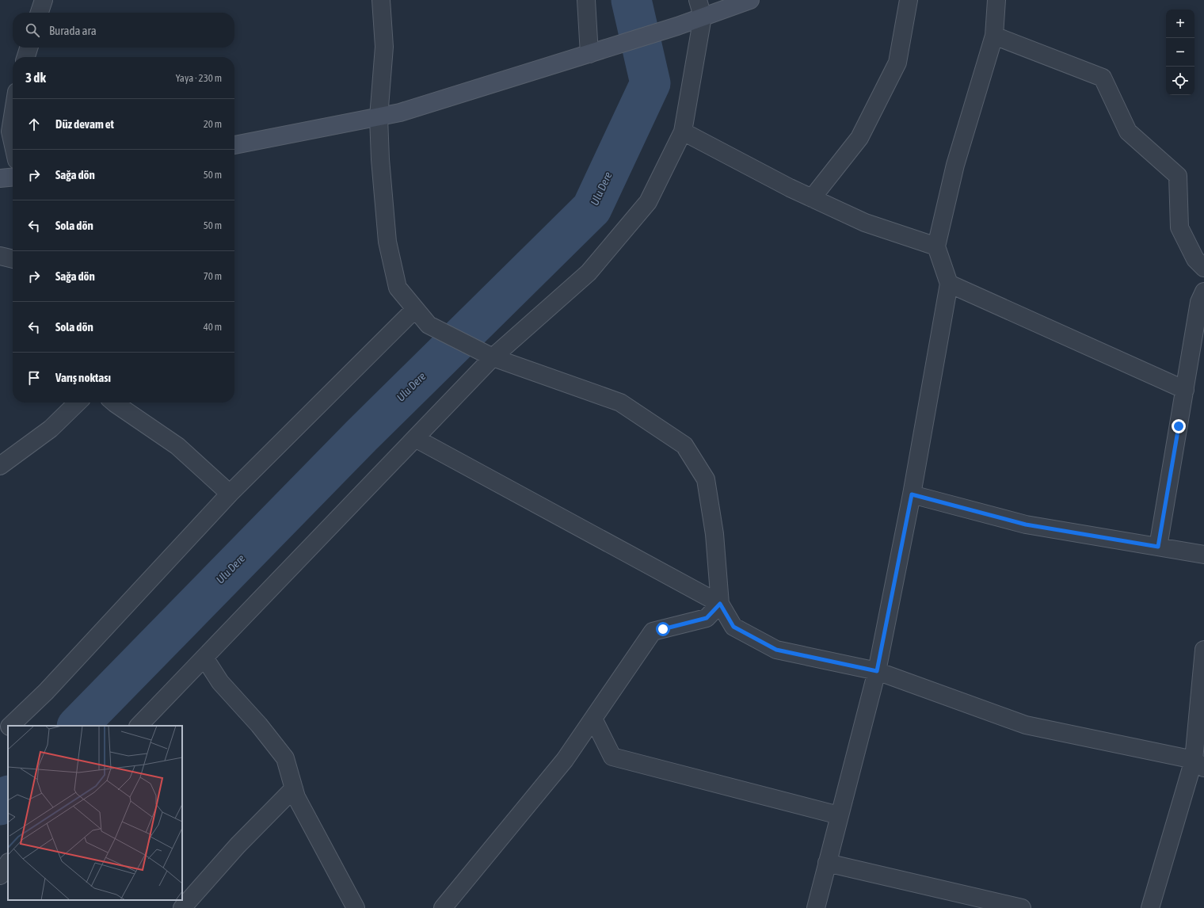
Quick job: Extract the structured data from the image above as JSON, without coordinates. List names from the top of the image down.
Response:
{
  "water": ["Ulu Dere"],
  "page": {
    "map_buttons": ["+", "−"],
    "search": "Burada ara",
    "heading": ["3 dk", "Yaya · 230 m"],
    "list": [
      ["Düz devam et", "20 m"],
      ["Sağa dön", "50 m"],
      ["Sola dön", "50 m"],
      ["Sağa dön", "70 m"],
      ["Sola dön", "40 m"],
      "Varış noktası"
    ]
  }
}
